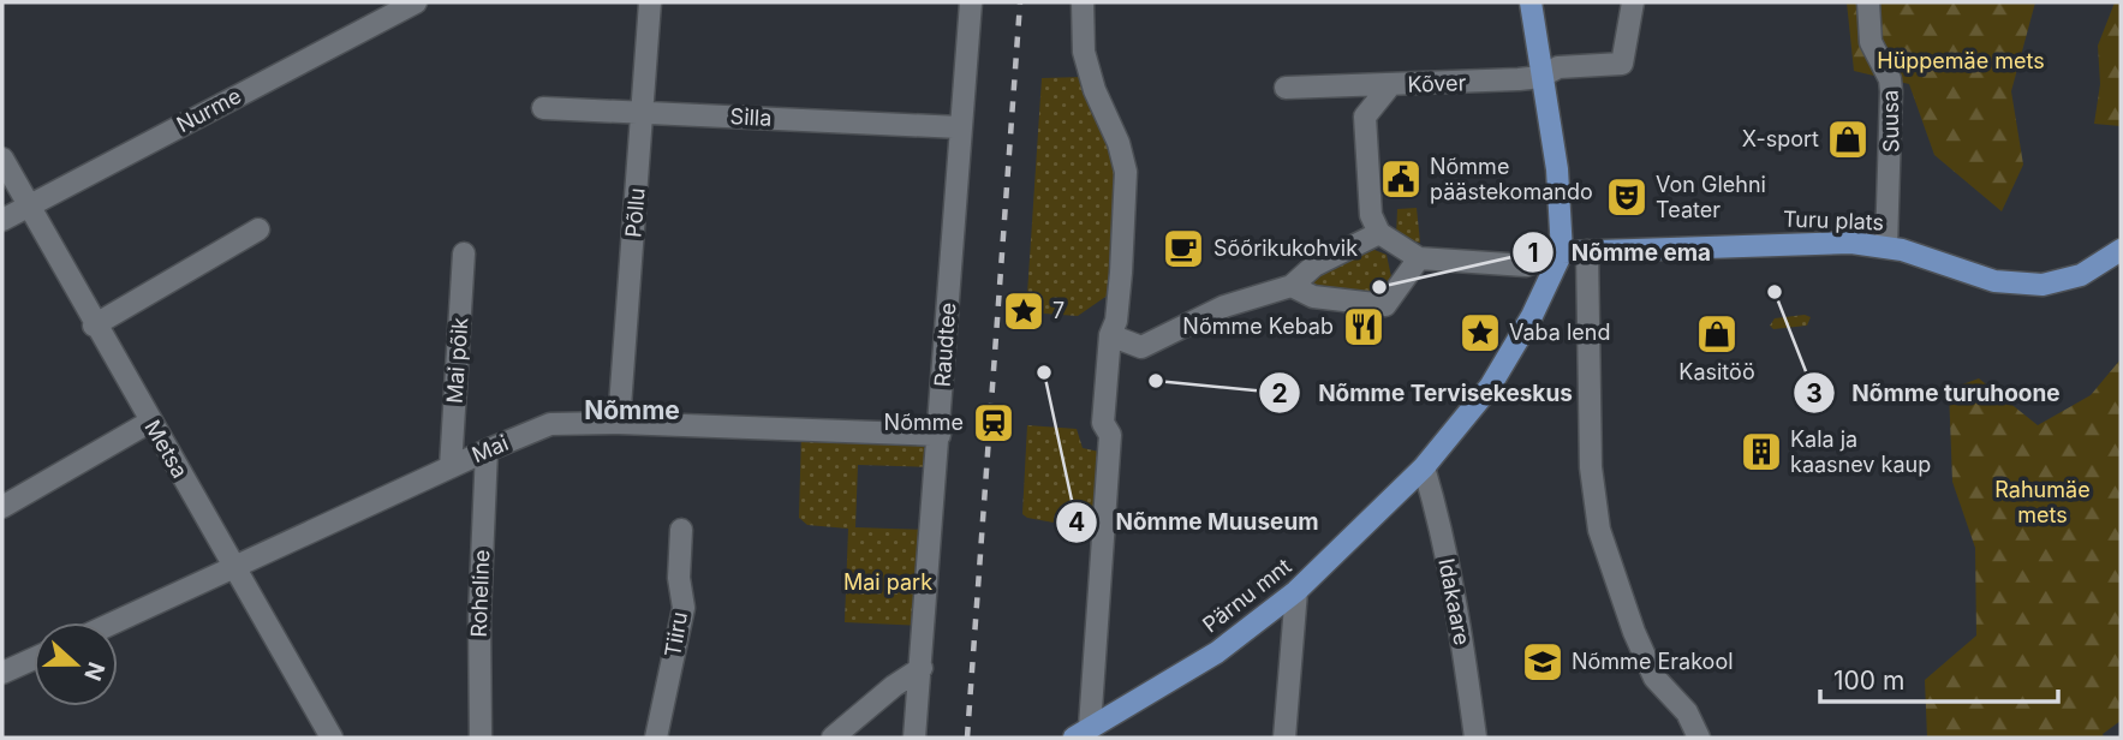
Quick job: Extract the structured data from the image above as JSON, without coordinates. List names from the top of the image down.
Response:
{
  "streets": {
    "main road": ["Turu plats", "Pärnu mnt"],
    "street": [
      "Kõver",
      "Nurme",
      "Silla",
      "Suusa",
      "Põllu",
      "Raudtee",
      "Mai põik",
      "Metsa",
      "Mai",
      "Roheline",
      "Idakaare",
      "Tiiru"
    ]
  },
  "crossings": [
    ["Kõver", "Turu plats"],
    ["Kõver", "Pärnu mnt"],
    ["Nurme", "Metsa"],
    ["Silla", "Põllu"],
    ["Silla", "Raudtee"],
    ["Suusa", "Turu plats"],
    ["Põllu", "Mai"],
    ["Turu plats", "Pärnu mnt"],
    ["Raudtee", "Mai"],
    ["Mai põik", "Mai"],
    ["Metsa", "Mai"],
    ["Mai", "Roheline"],
    ["Pärnu mnt", "Idakaare"]
  ],
  "districts": ["Nõmme"],
  "parks": ["Hüppemäe mets", "Rahumäe mets", "Mai park"],
  "places": {
    "shop": ["X-sport", "Kasitöö"],
    "public building": ["Nõmme päästekomando"],
    "theatre": ["Von Glehni Teater"],
    "cafe": ["Sõõrikukohvik"],
    "other": [
      "Nõmme ema",
      "Nõmme turuhoone",
      "Nõmme Muuseum",
      "Nõmme Tervisekeskus"
    ],
    "place": ["7", "Vaba lend"],
    "restaurant": ["Nõmme Kebab"],
    "station": ["Nõmme"],
    "building": ["Kala ja kaasnev kaup"],
    "school or university": ["Nõmme Erakool"]
  },
  "scale_bar": "100 m",
  "north": "right"
}
